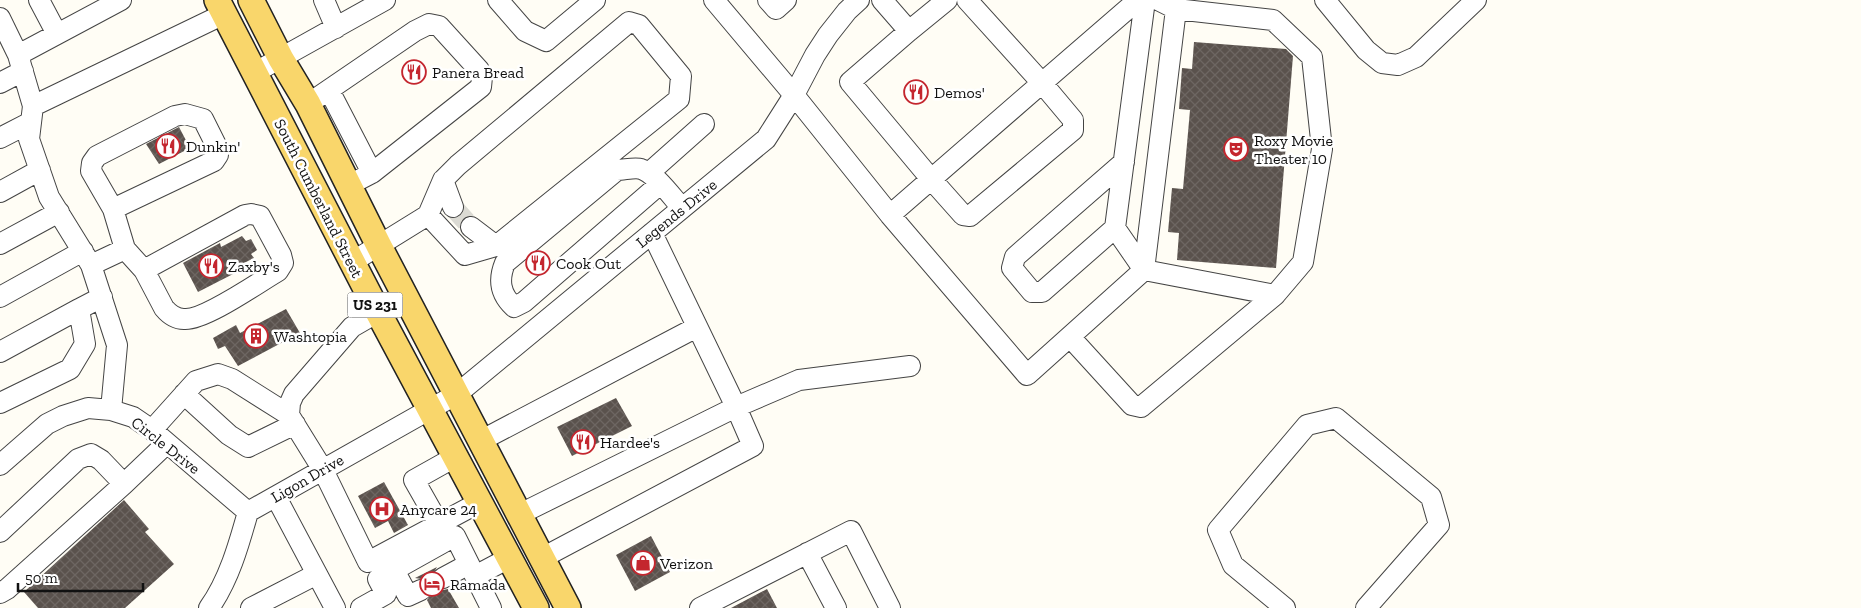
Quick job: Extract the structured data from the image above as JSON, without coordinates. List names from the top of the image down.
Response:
{
  "streets": {
    "main road": ["South Cumberland Street", "US 231"],
    "street": ["Legends Drive", "Circle Drive", "Ligon Drive"]
  },
  "crossings": [
    ["South Cumberland Street", "Legends Drive"],
    ["South Cumberland Street", "Ligon Drive"],
    ["Legends Drive", "Ligon Drive"],
    ["Circle Drive", "Ligon Drive"]
  ],
  "places": {
    "restaurant": [
      "Panera Bread",
      "Demos'",
      "Dunkin'",
      "Cook Out",
      "Zaxby's",
      "Hardee's"
    ],
    "theatre": ["Roxy Movie Theater 10"],
    "building": ["Washtopia"],
    "hospital": ["Anycare 24"],
    "shop": ["Verizon"],
    "hotel": ["Ramada"]
  },
  "scale_bar": "50 m"
}
